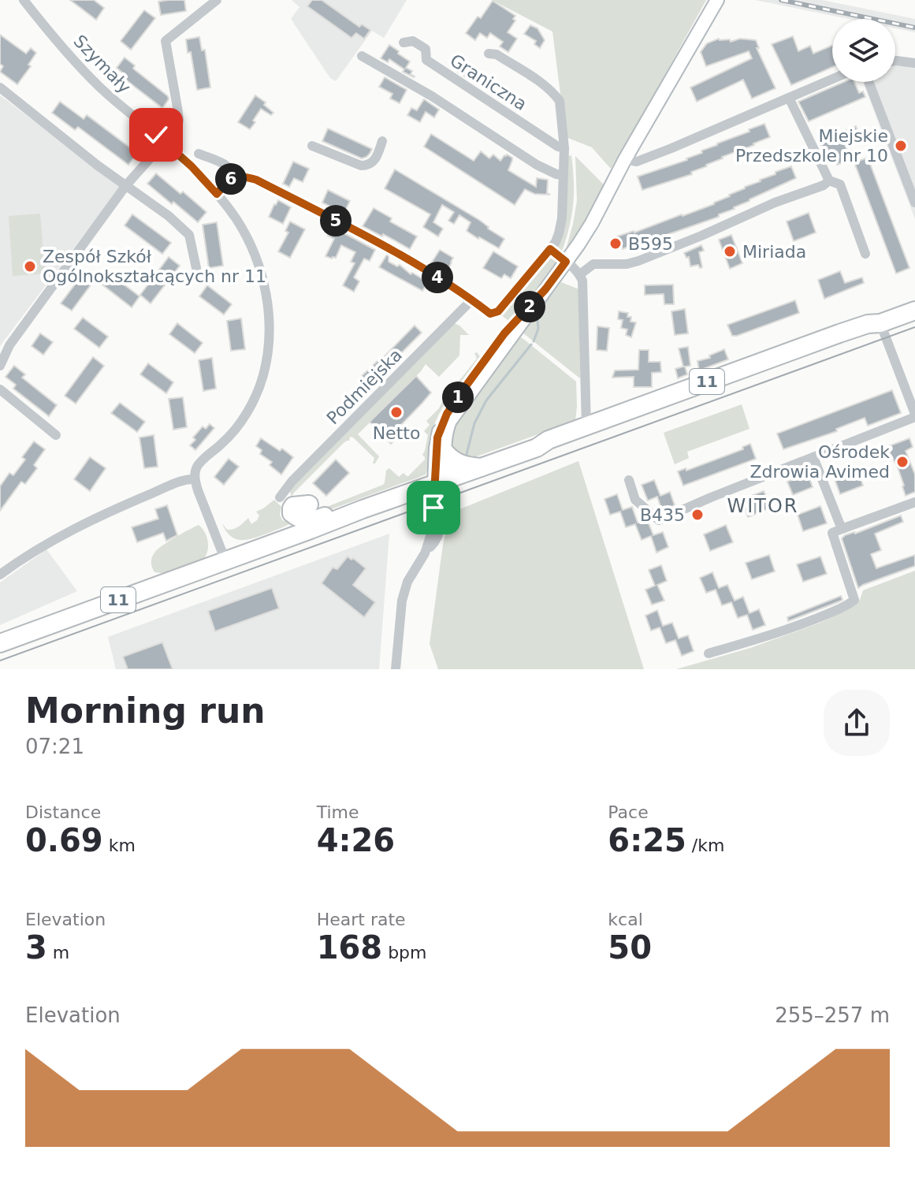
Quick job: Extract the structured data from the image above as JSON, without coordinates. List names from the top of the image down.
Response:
{
  "streets": {
    "highway": ["11"],
    "street": ["Szymały", "Graniczna", "Podmiejska"]
  },
  "crossings": [
    ["Graniczna", "Podmiejska"]
  ],
  "districts": ["WITOR"],
  "places": [
    "Miejskie Przedszkole nr 10",
    "B595",
    "Miriada",
    "Zespół Szkół Ogólnokształcących nr 11",
    "Netto",
    "Ośrodek Zdrowia Avimed",
    "B435"
  ],
  "page": {
    "pins": [
      "6",
      "5",
      "4",
      "2",
      "1"
    ],
    "heading": ["Morning run", "07:21"],
    "stats": [
      ["Distance", "0.69 km"],
      ["Time", "4:26"],
      ["Pace", "6:25 /km"],
      ["Elevation", "3 m"],
      ["Heart rate", "168 bpm"],
      ["kcal", "50"]
    ],
    "chart": ["Elevation", "255–257 m"]
  }
}
